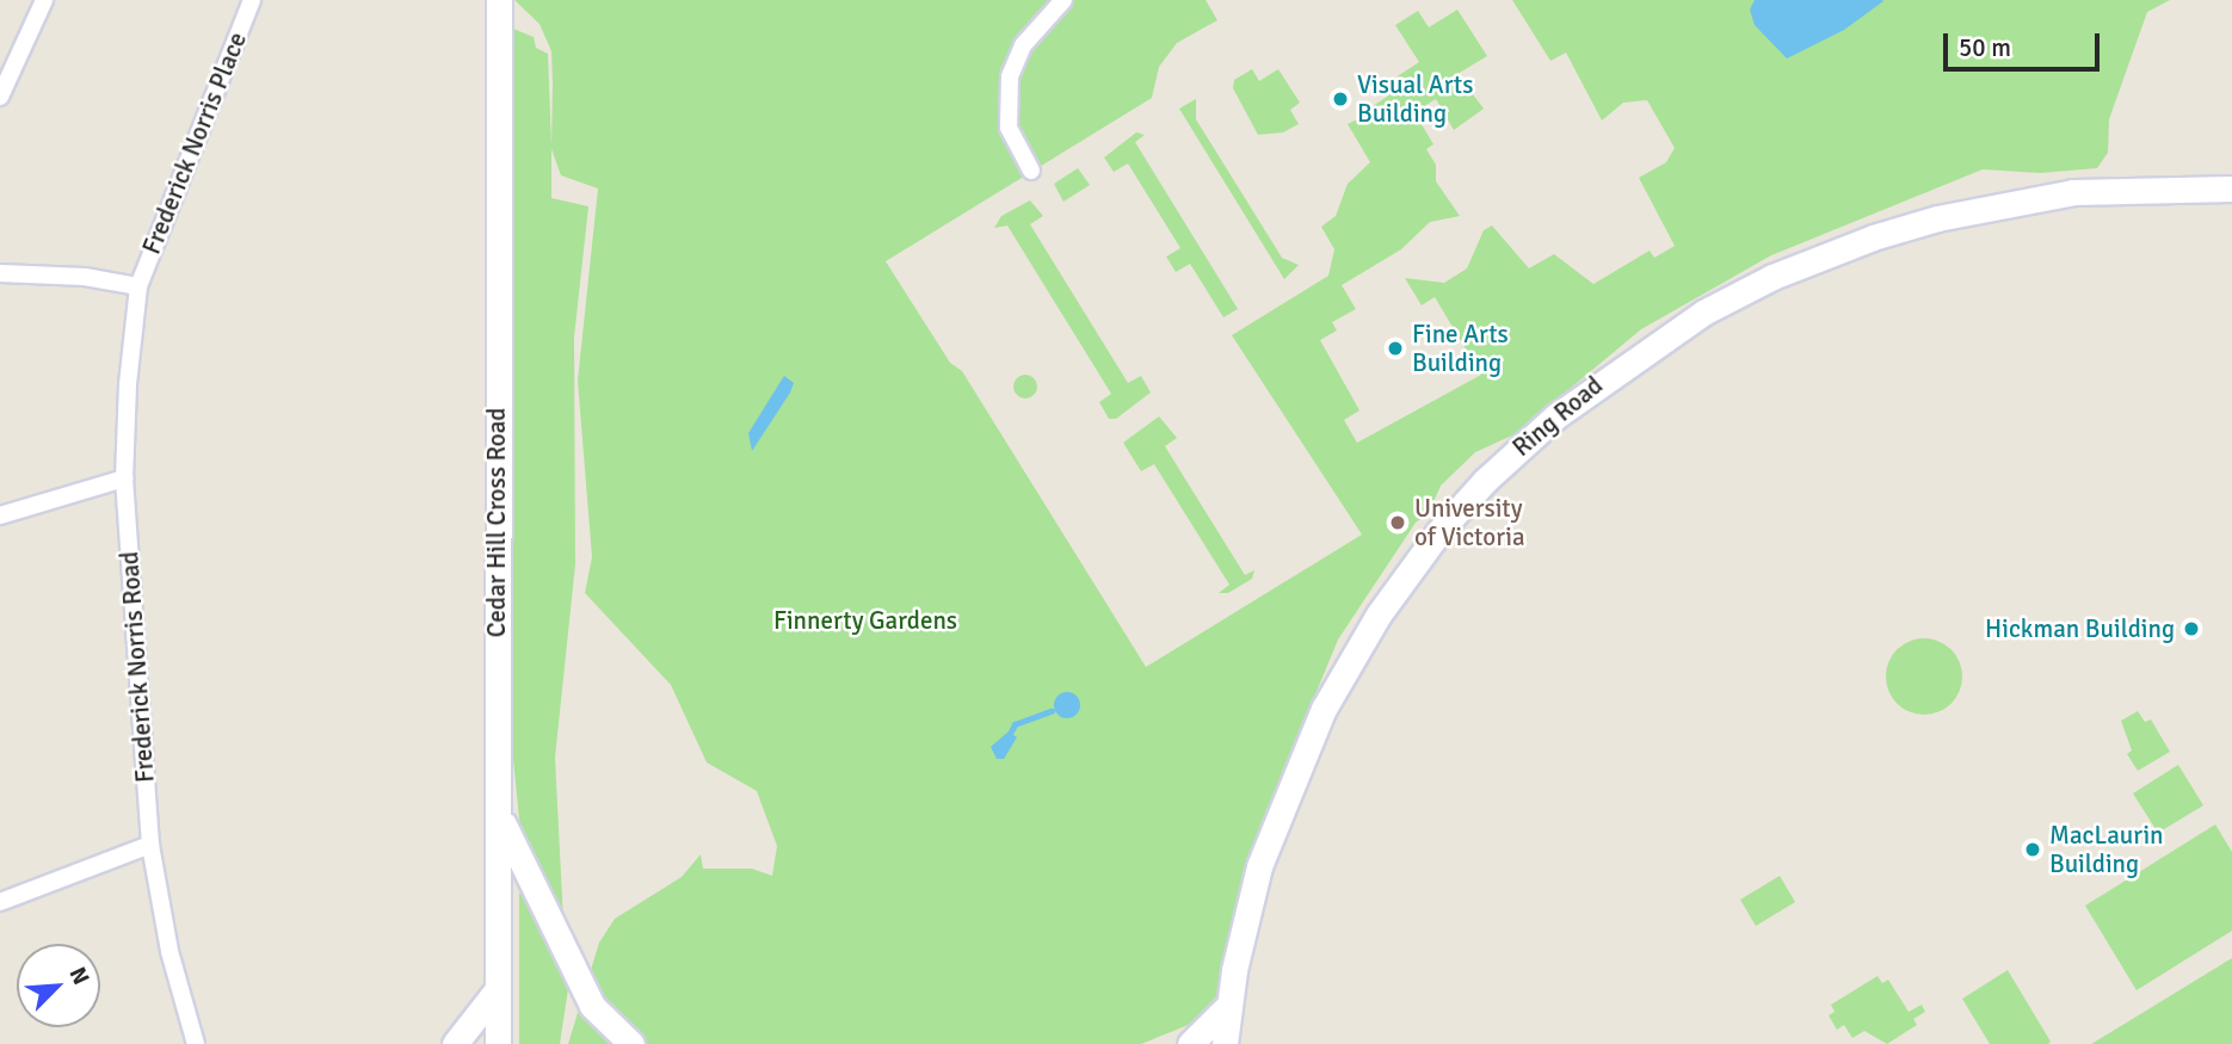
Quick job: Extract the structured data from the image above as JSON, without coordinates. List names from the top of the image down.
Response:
{
  "streets": {
    "street": [
      "Frederick Norris Place",
      "Ring Road",
      "Cedar Hill Cross Road",
      "Frederick Norris Road"
    ]
  },
  "crossings": [
    ["Frederick Norris Place", "Frederick Norris Road"]
  ],
  "parks": ["Finnerty Gardens"],
  "places": [
    "Visual Arts Building",
    "Fine Arts Building",
    "University of Victoria",
    "Hickman Building",
    "MacLaurin Building"
  ],
  "scale_bar": "50 m",
  "north": "top right"
}
